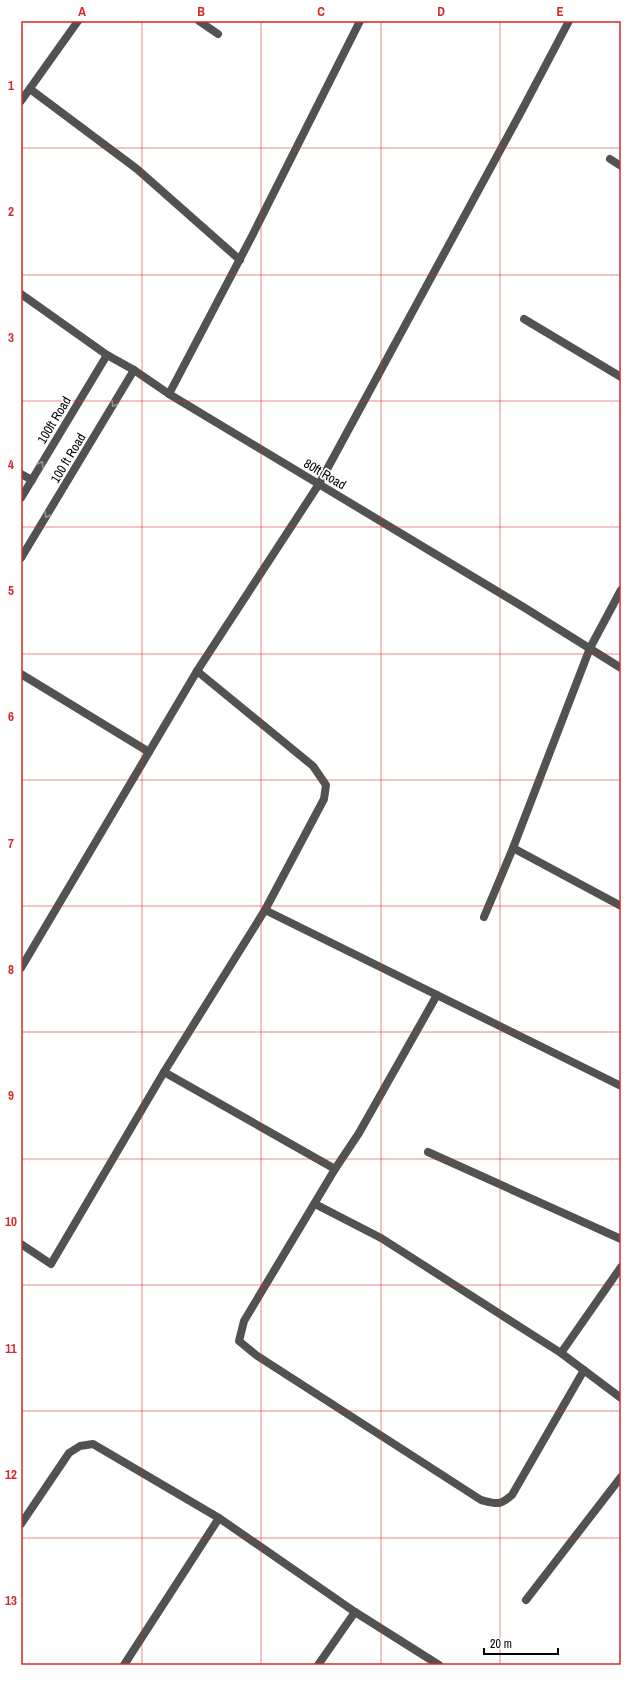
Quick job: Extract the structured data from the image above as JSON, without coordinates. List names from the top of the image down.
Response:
{
  "streets": {
    "street": ["100ft Road", "100 ft Road", "80ft Road"]
  },
  "crossings": [
    ["100ft Road", "80ft Road"],
    ["100 ft Road", "80ft Road"]
  ],
  "one_way": ["100ft Road", "100 ft Road"],
  "scale_bar": "20 m",
  "grid": {
    "columns": [
      "A",
      "B",
      "C",
      "D",
      "E"
    ],
    "rows": [
      "1",
      "2",
      "3",
      "4",
      "5",
      "6",
      "7",
      "8",
      "9",
      "10",
      "11",
      "12",
      "13"
    ]
  }
}
